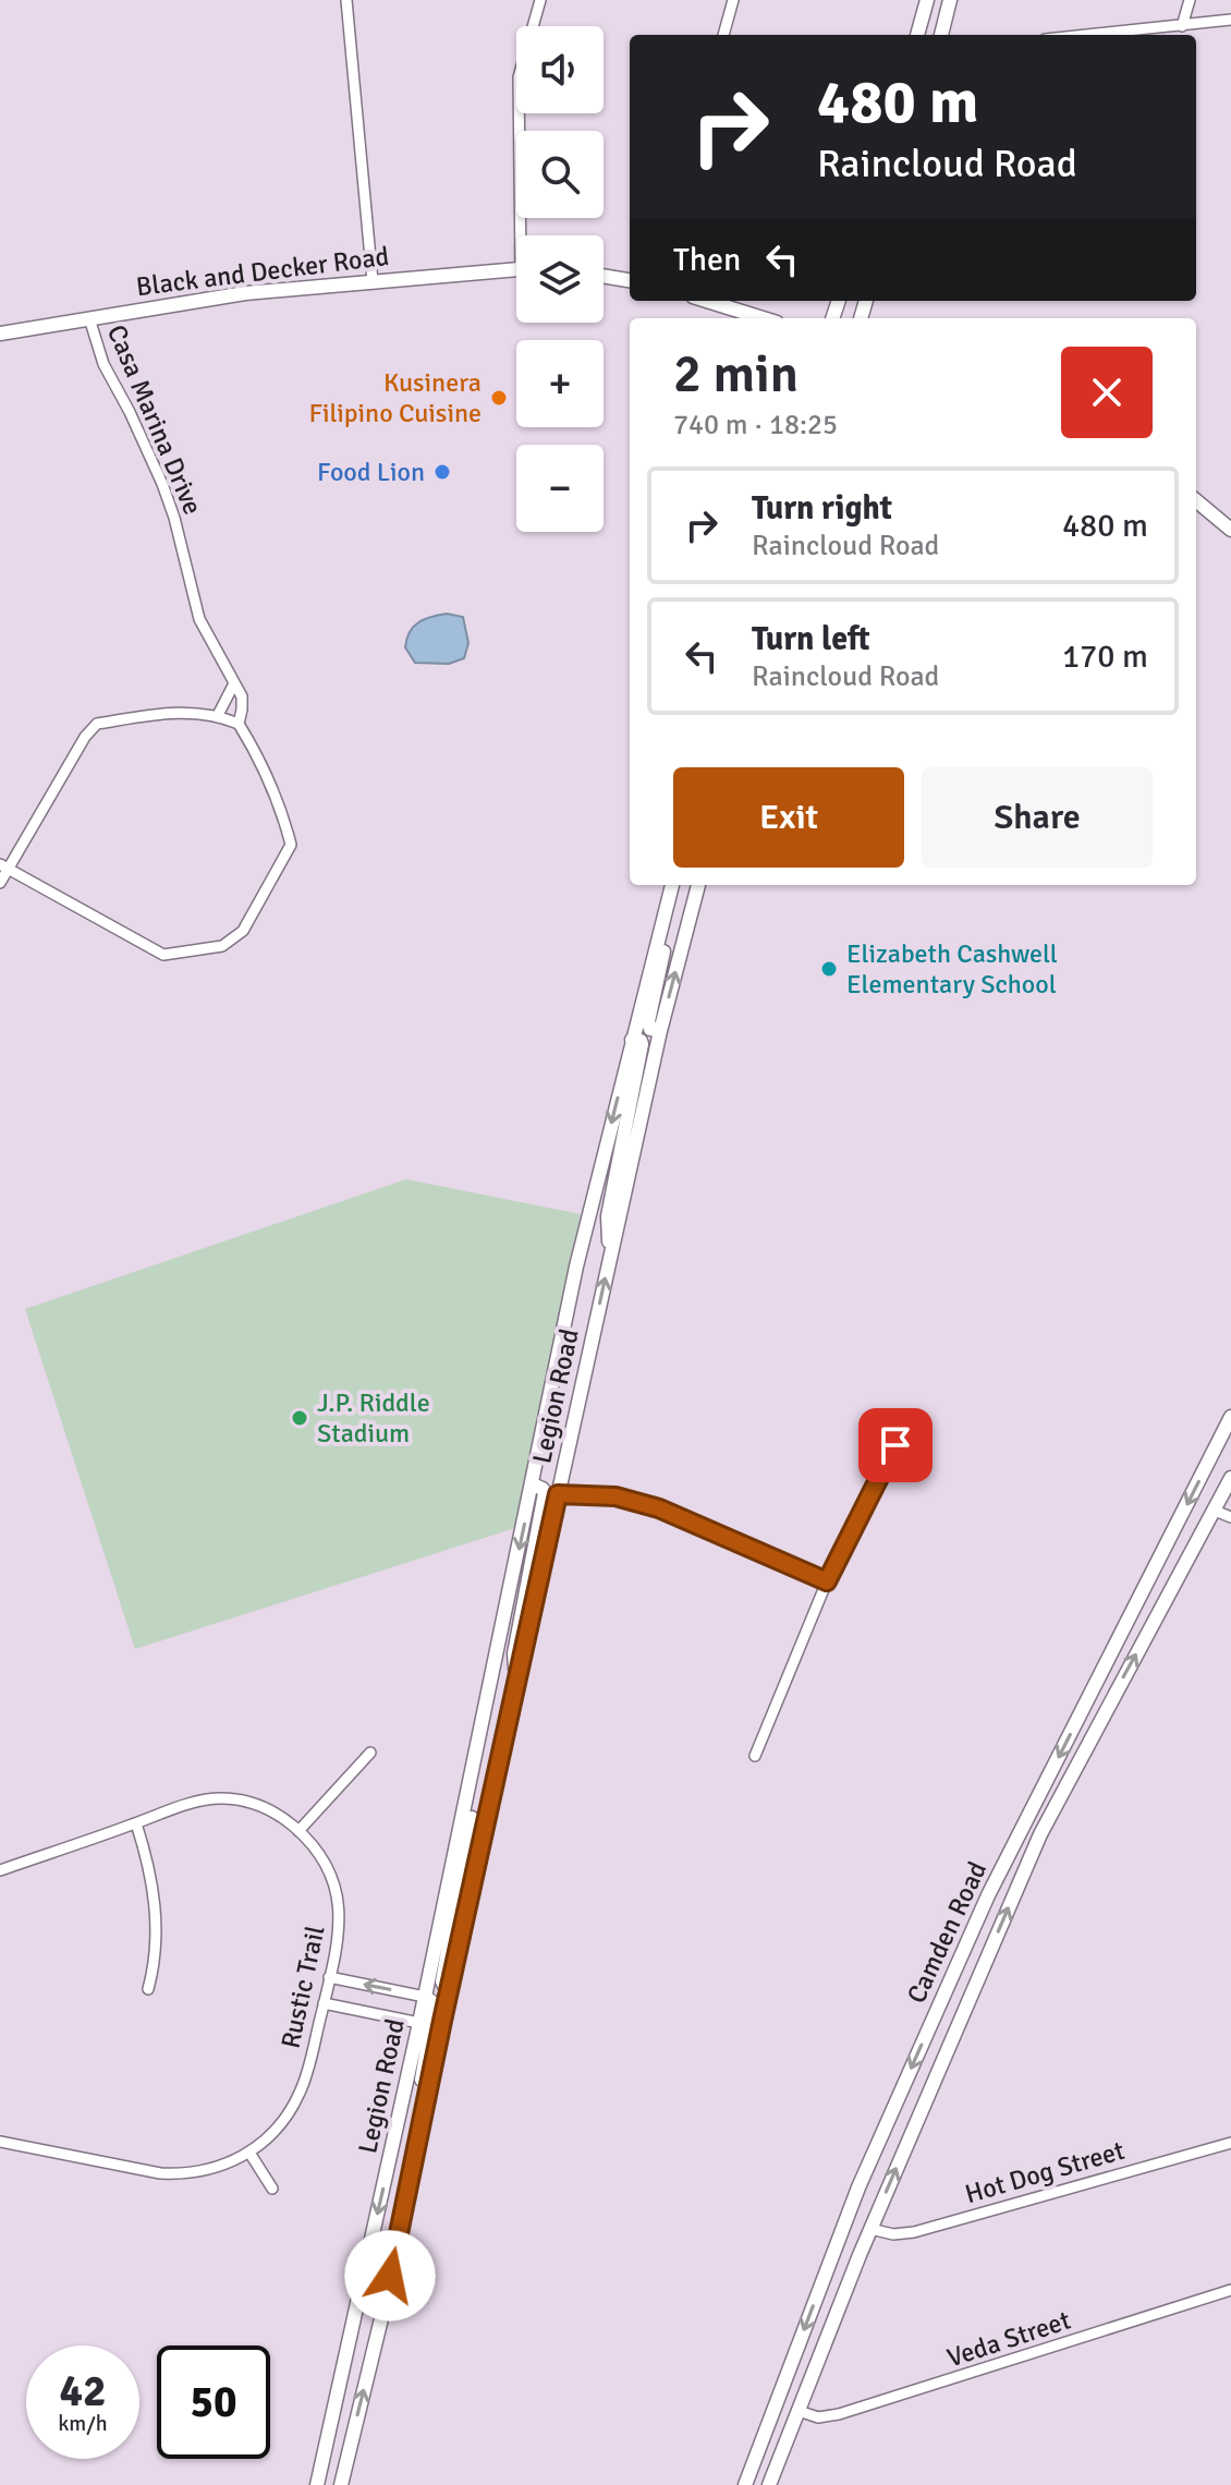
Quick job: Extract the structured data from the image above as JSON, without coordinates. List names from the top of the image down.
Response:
{
  "streets": {
    "main road": ["Black and Decker Road", "Legion Road", "Camden Road"],
    "street": [
      "Casa Marina Drive",
      "Rustic Trail",
      "Hot Dog Street",
      "Veda Street"
    ]
  },
  "crossings": [
    ["Black and Decker Road", "Casa Marina Drive"],
    ["Camden Road", "Hot Dog Street"],
    ["Camden Road", "Veda Street"]
  ],
  "places": [
    "Kusinera Filipino Cuisine",
    "Food Lion",
    "Elizabeth Cashwell Elementary School",
    "J.P. Riddle Stadium"
  ],
  "page": {
    "map_buttons": ["+", "−"],
    "turn": ["480 m", "Raincloud Road"],
    "then": "Then",
    "heading": ["2 min", "740 m · 18:25"],
    "list": [
      {
        "name": "Turn right",
        "note": "Raincloud Road",
        "value": "480 m"
      },
      {
        "name": "Turn left",
        "note": "Raincloud Road",
        "value": "170 m"
      }
    ],
    "buttons": ["Exit", "Share"],
    "speed": "42 km/h",
    "limit": "50"
  }
}
